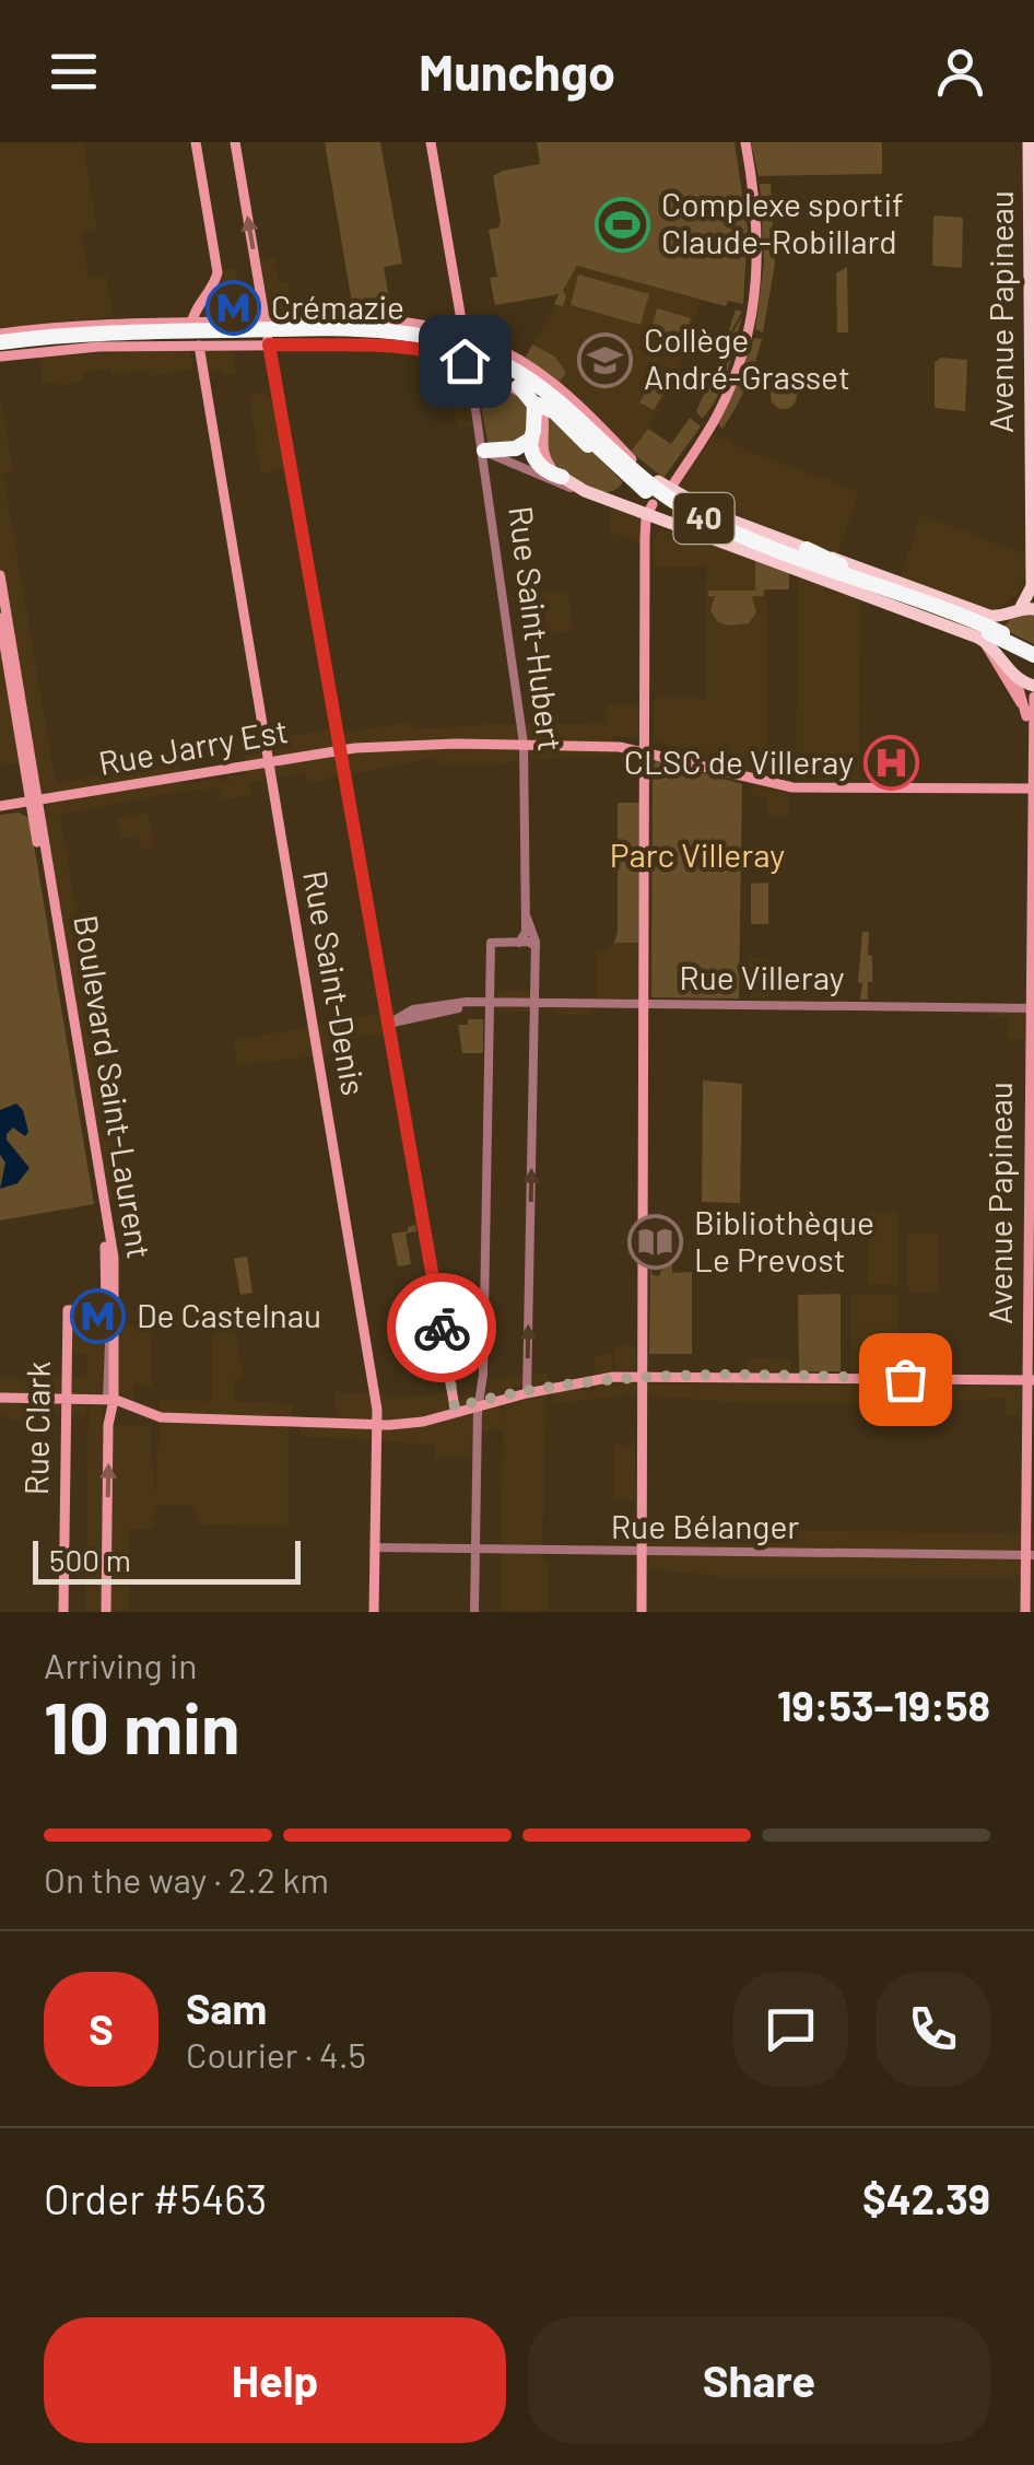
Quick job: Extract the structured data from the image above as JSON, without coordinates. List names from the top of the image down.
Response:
{
  "streets": {
    "highway": ["40"],
    "main road": [
      "Avenue Papineau",
      "Rue Jarry Est",
      "Rue Saint-Denis",
      "Boulevard Saint-Laurent",
      "Rue Clark"
    ],
    "street": ["Rue Saint-Hubert", "Rue Villeray", "Rue Bélanger"]
  },
  "crossings": [
    ["Avenue Papineau", "Rue Jarry Est"],
    ["Avenue Papineau", "Rue Villeray"],
    ["Avenue Papineau", "Rue Bélanger"],
    ["Rue Saint-Hubert", "Rue Jarry Est"],
    ["Rue Saint-Hubert", "Rue Villeray"],
    ["Rue Jarry Est", "Rue Saint-Denis"],
    ["Rue Jarry Est", "Boulevard Saint-Laurent"],
    ["Rue Saint-Denis", "Rue Bélanger"],
    ["Boulevard Saint-Laurent", "Rue Clark"]
  ],
  "parks": ["Parc Villeray"],
  "places": {
    "sports": ["Complexe sportif Claude-Robillard"],
    "metro station": ["Crémazie", "De Castelnau"],
    "school or university": ["Collège André-Grasset"],
    "hospital": ["CLSC de Villeray"],
    "library": ["Bibliothèque Le Prevost"]
  },
  "scale_bar": "500 m",
  "page": {
    "header": "Munchgo",
    "scale": "500 m",
    "heading": ["10 min", "Arriving in", "19:53–19:58"],
    "panel": [
      "Sam",
      "Courier · 4.5",
      "Order #5463",
      "$42.39"
    ],
    "bar": "On the way · 2.2 km",
    "round": "S",
    "buttons": ["Help", "Share"]
  }
}
